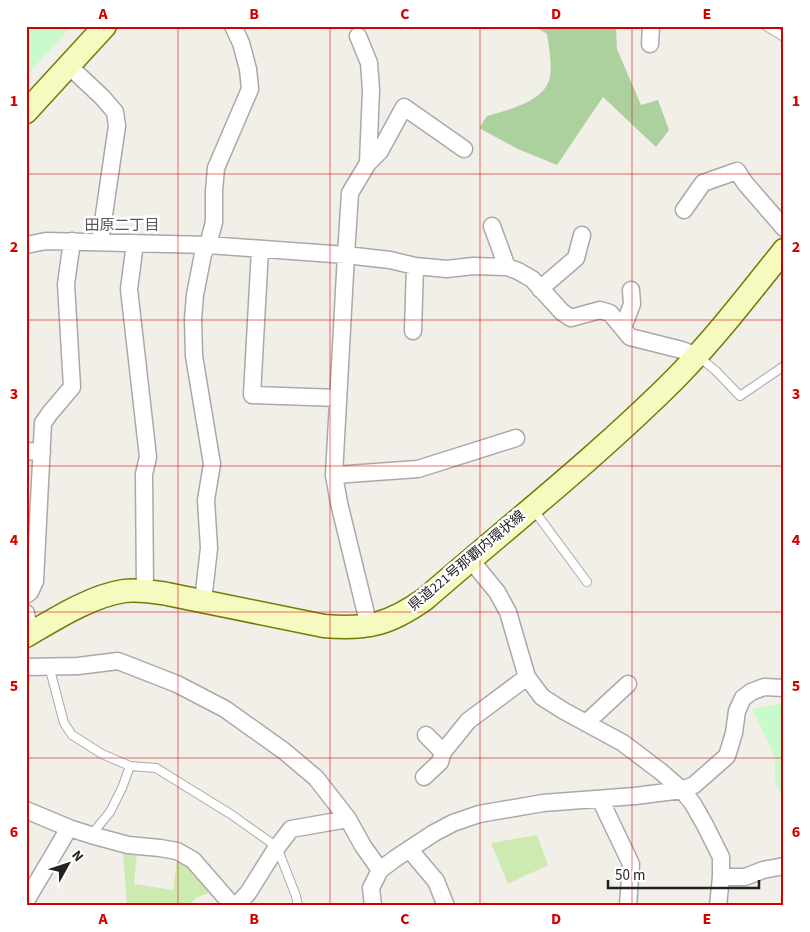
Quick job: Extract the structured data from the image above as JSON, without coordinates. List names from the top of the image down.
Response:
{
  "streets": {
    "main road": ["県道221号那覇内環状線"]
  },
  "districts": ["田原二丁目"],
  "scale_bar": "50 m",
  "north": "top right",
  "grid": {
    "columns": [
      "A",
      "B",
      "C",
      "D",
      "E"
    ],
    "rows": [
      "1",
      "2",
      "3",
      "4",
      "5",
      "6"
    ]
  }
}
